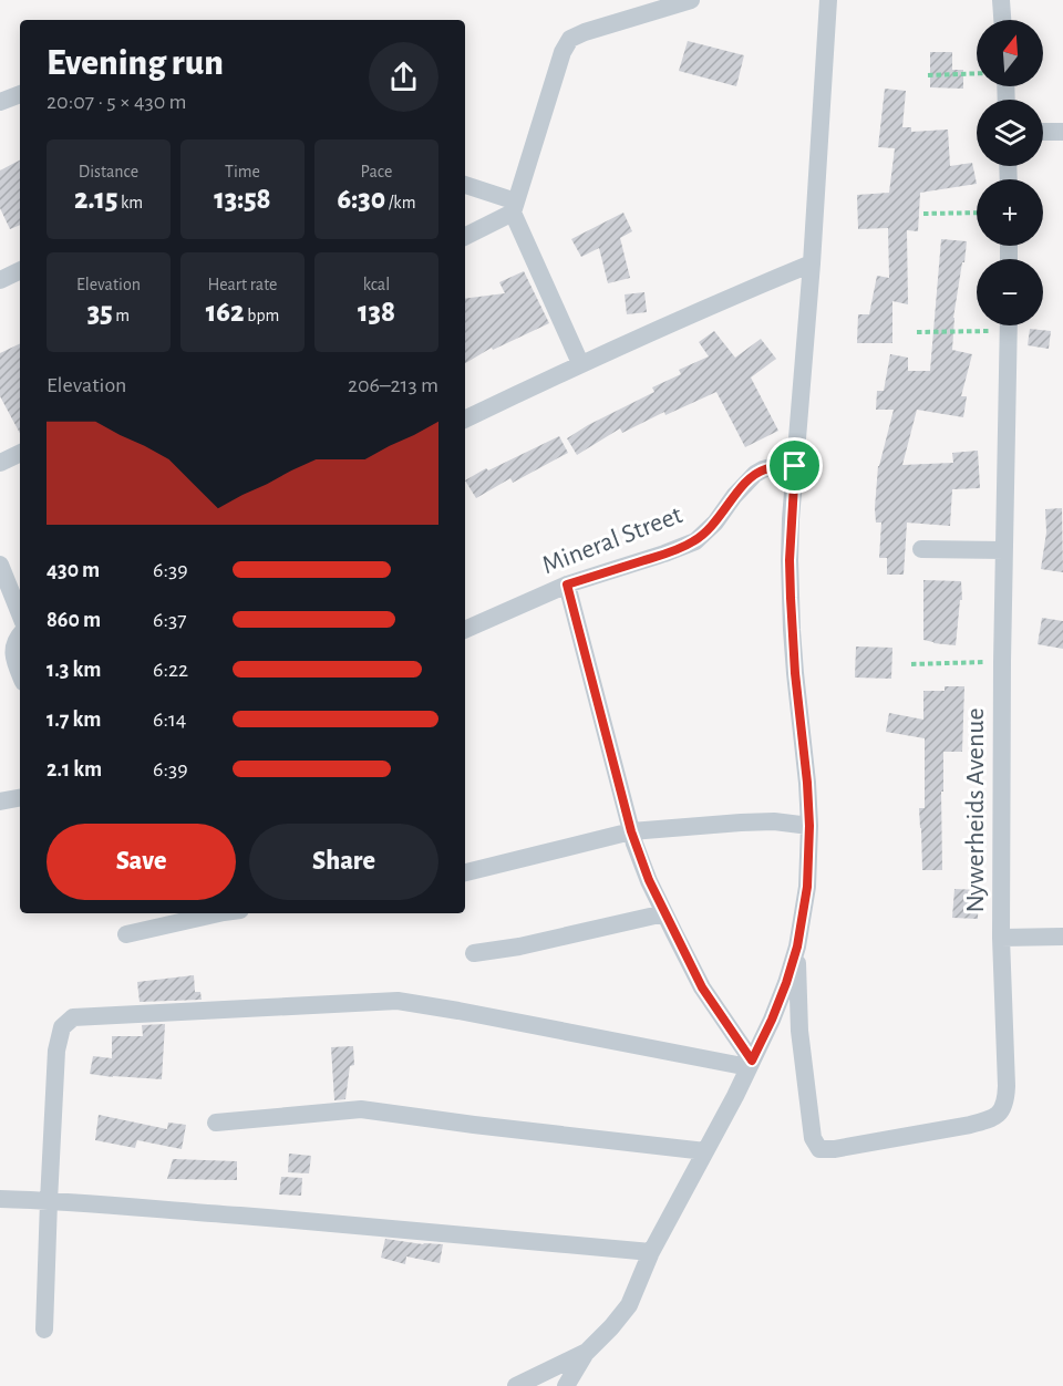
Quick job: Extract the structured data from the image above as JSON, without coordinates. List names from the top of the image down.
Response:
{
  "streets": {
    "street": ["Mineral Street", "Nywerheids Avenue"]
  },
  "north": "top",
  "page": {
    "map_buttons": ["+", "−"],
    "heading": ["Evening run", "20:07 · 5 × 430 m"],
    "stats": [
      ["Distance", "2.15 km"],
      ["Time", "13:58"],
      ["Pace", "6:30 /km"],
      ["Elevation", "35 m"],
      ["Heart rate", "162 bpm"],
      ["kcal", "138"]
    ],
    "chart": ["Elevation", "206–213 m"],
    "list": [
      {
        "name": "430 m",
        "note": "6:39"
      },
      {
        "name": "860 m",
        "note": "6:37"
      },
      {
        "name": "1.3 km",
        "note": "6:22"
      },
      {
        "name": "1.7 km",
        "note": "6:14"
      },
      {
        "name": "2.1 km",
        "note": "6:39"
      }
    ],
    "buttons": ["Save", "Share"]
  }
}
